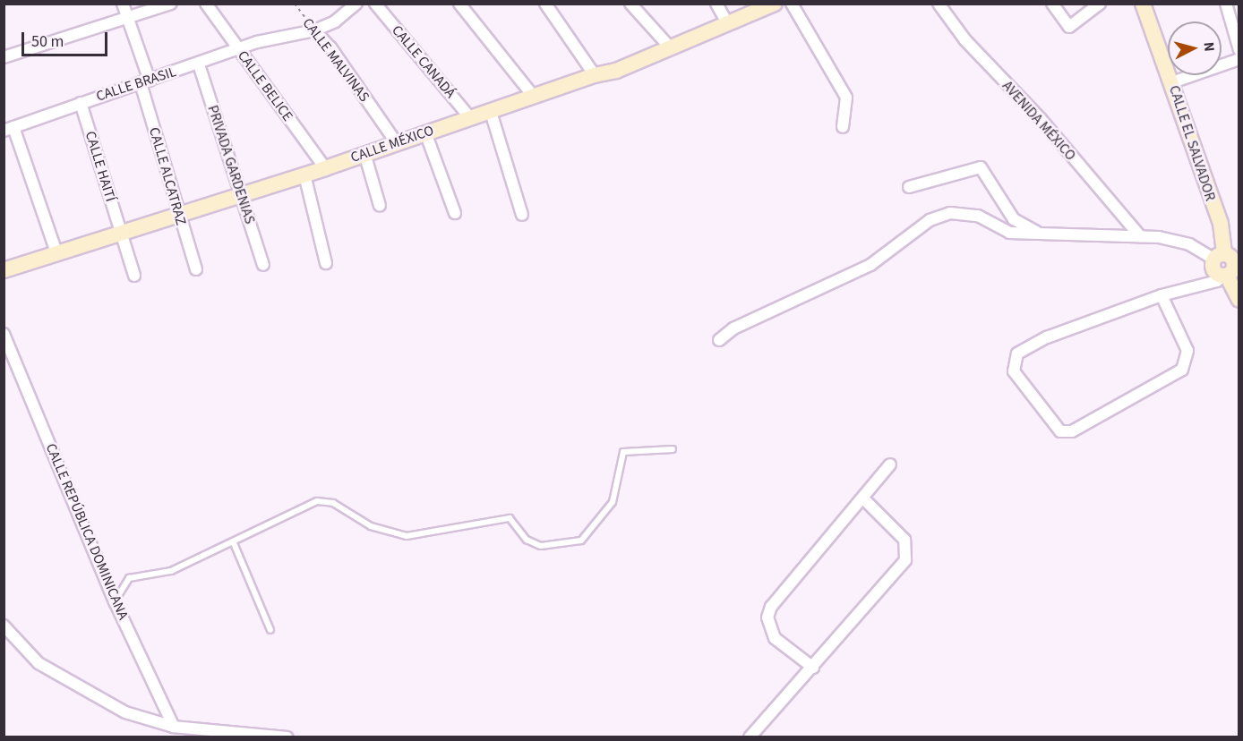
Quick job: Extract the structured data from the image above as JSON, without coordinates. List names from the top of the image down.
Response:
{
  "streets": {
    "street": [
      "CALLE MALVINAS",
      "CALLE CANADÁ",
      "CALLE BRASIL",
      "CALLE BELICE",
      "AVENIDA MÉXICO",
      "CALLE EL SALVADOR",
      "CALLE MÉXICO",
      "PRIVADA GARDENIAS",
      "CALLE HAITÍ",
      "CALLE ALCATRAZ",
      "CALLE REPÚBLICA DOMINICANA"
    ]
  },
  "crossings": [
    ["CALLE MALVINAS", "CALLE BRASIL"],
    ["CALLE MALVINAS", "CALLE MÉXICO"],
    ["CALLE CANADÁ", "CALLE MÉXICO"],
    ["CALLE BRASIL", "CALLE BELICE"],
    ["CALLE BRASIL", "PRIVADA GARDENIAS"],
    ["CALLE BRASIL", "CALLE HAITÍ"],
    ["CALLE BRASIL", "CALLE ALCATRAZ"],
    ["CALLE BELICE", "CALLE MÉXICO"],
    ["CALLE MÉXICO", "PRIVADA GARDENIAS"],
    ["CALLE MÉXICO", "CALLE HAITÍ"],
    ["CALLE MÉXICO", "CALLE ALCATRAZ"]
  ],
  "scale_bar": "50 m",
  "north": "right"
}
